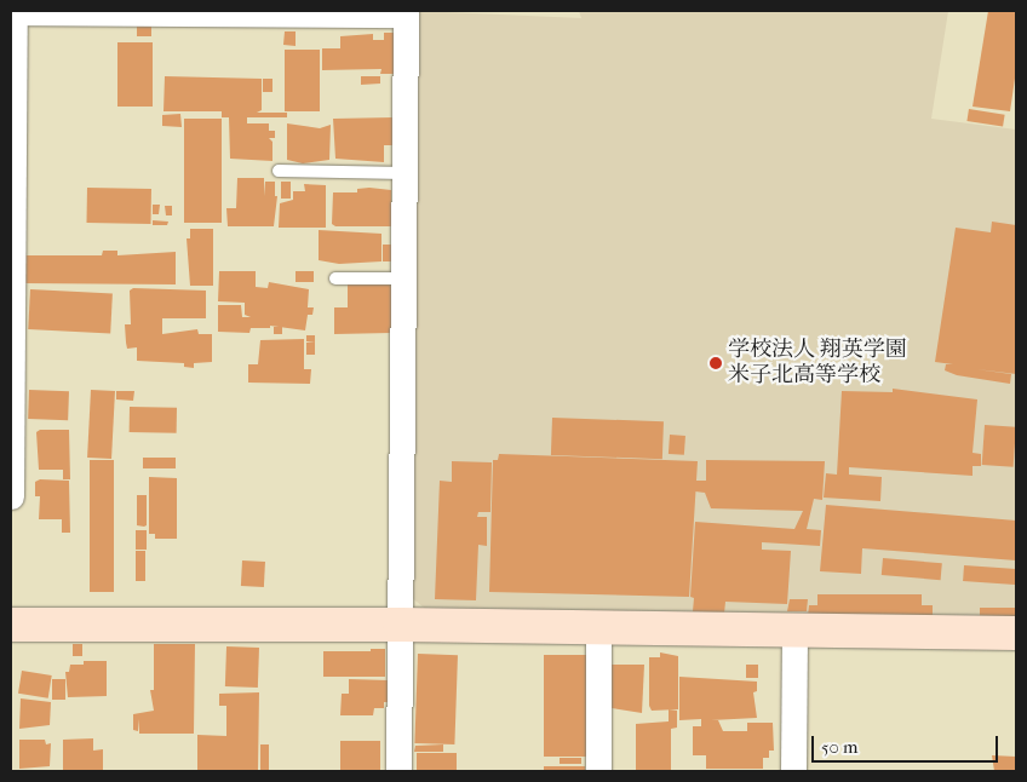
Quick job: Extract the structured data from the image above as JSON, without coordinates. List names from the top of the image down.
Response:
{
  "places": ["学校法人 翔英学園 米子北高等学校"],
  "scale_bar": "50 m"
}
